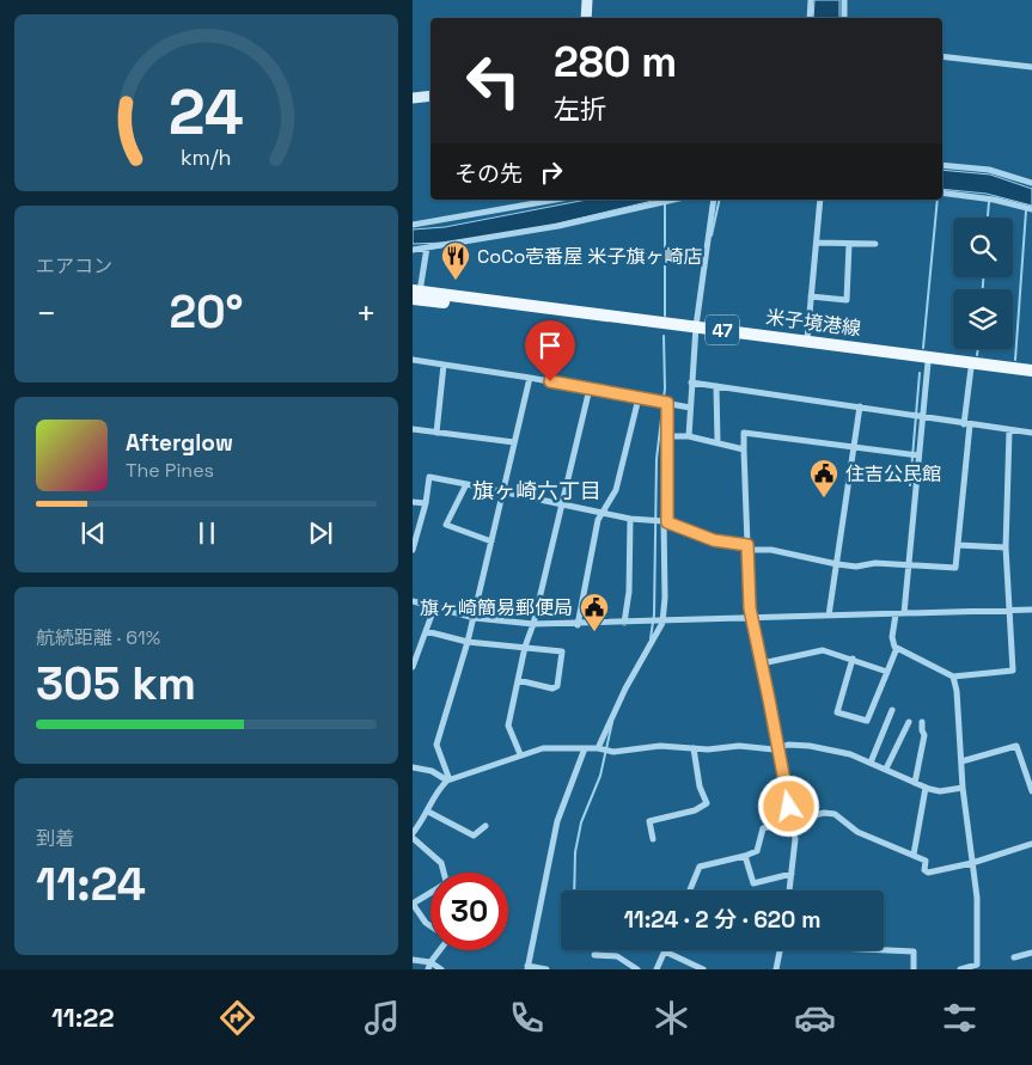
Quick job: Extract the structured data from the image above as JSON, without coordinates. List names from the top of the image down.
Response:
{
  "streets": {
    "main road": ["米子境港線", "47"]
  },
  "districts": ["旗ヶ崎六丁目"],
  "places": {
    "restaurant": ["CoCo壱番屋 米子旗ヶ崎店"],
    "public building": ["住吉公民館", "旗ヶ崎簡易郵便局"]
  },
  "page": {
    "turn": ["280 m", "左折"],
    "then": "その先",
    "tile": [
      "エアコン",
      ["航続距離 · 61%", "305 km"],
      ["到着", "11:24"]
    ],
    "heat": ["−", "20°", "+"],
    "song": ["Afterglow", "The Pines"],
    "limit": "30",
    "trip": "11:24 · 2 分 · 620 m",
    "tabs": "11:22",
    "gauge": ["24", "km/h"]
  }
}
